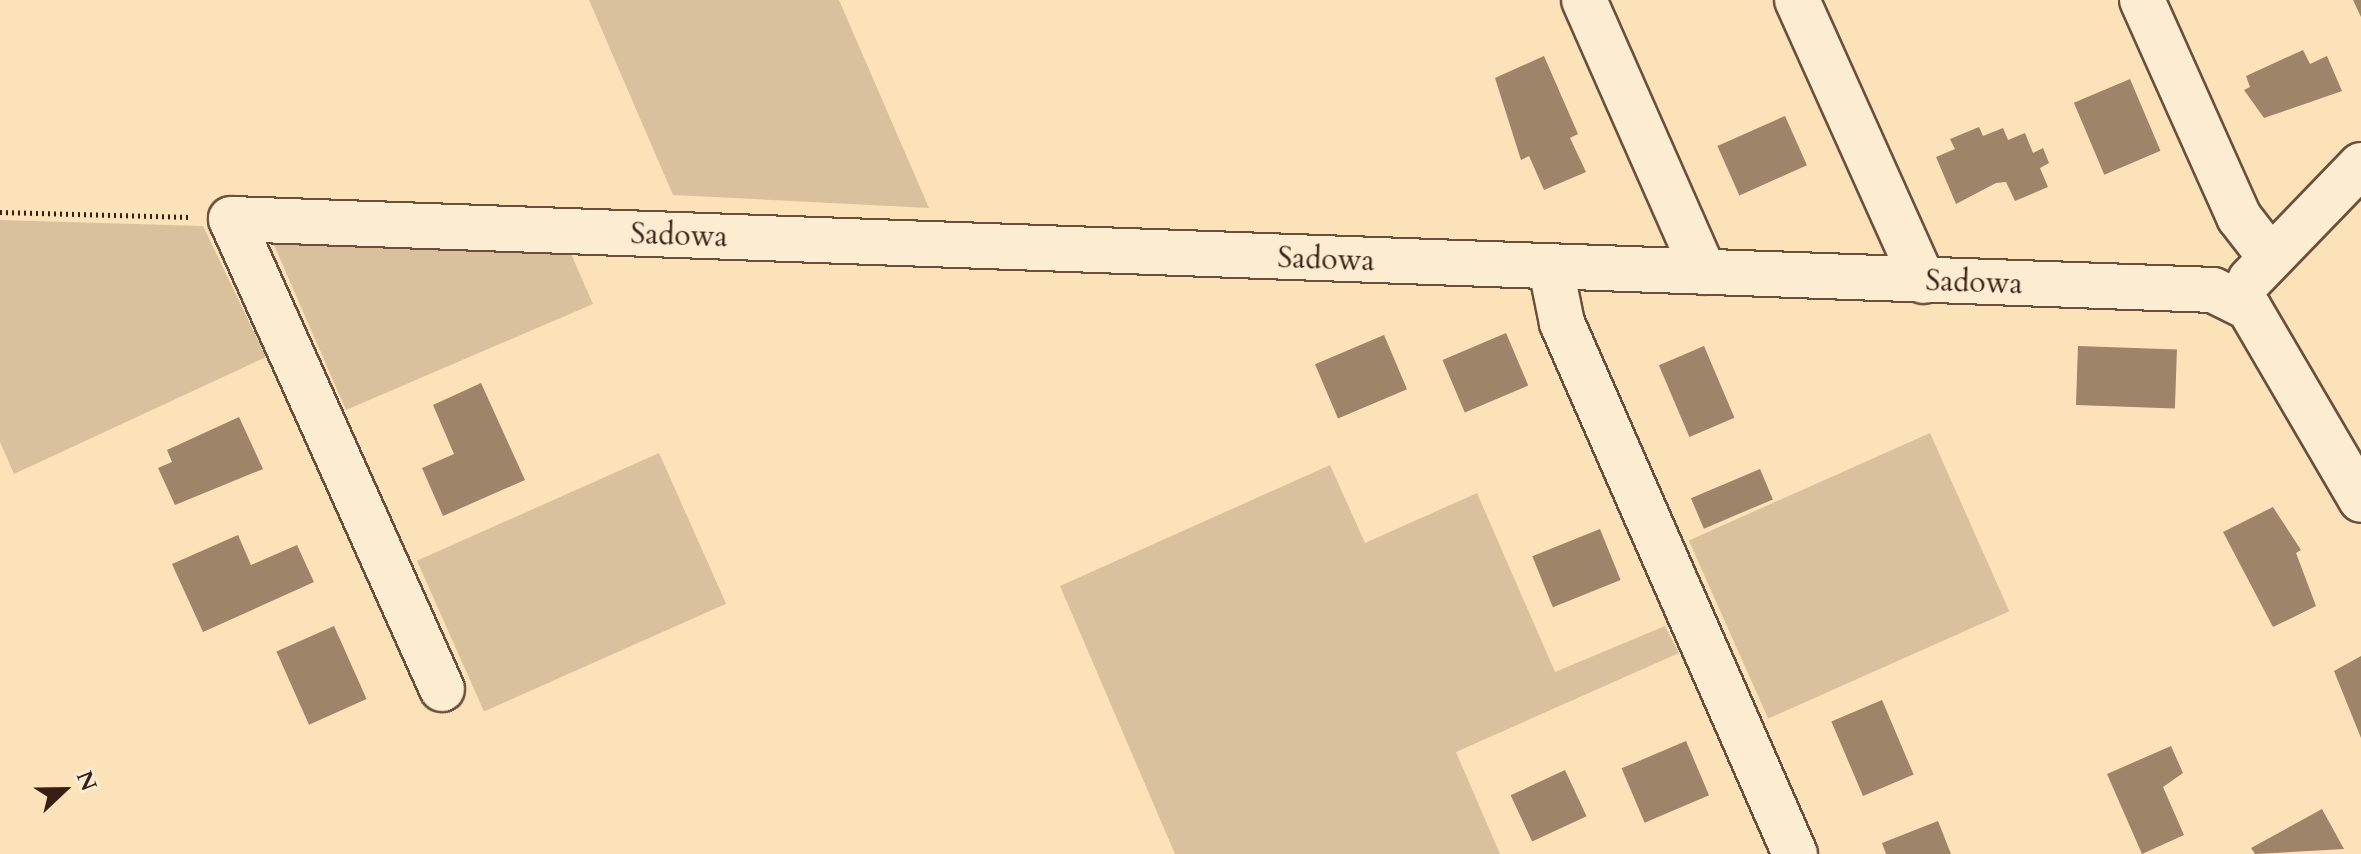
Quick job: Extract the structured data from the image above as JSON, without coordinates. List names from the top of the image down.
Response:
{
  "streets": {
    "street": ["Sadowa"]
  },
  "north": "right"
}
